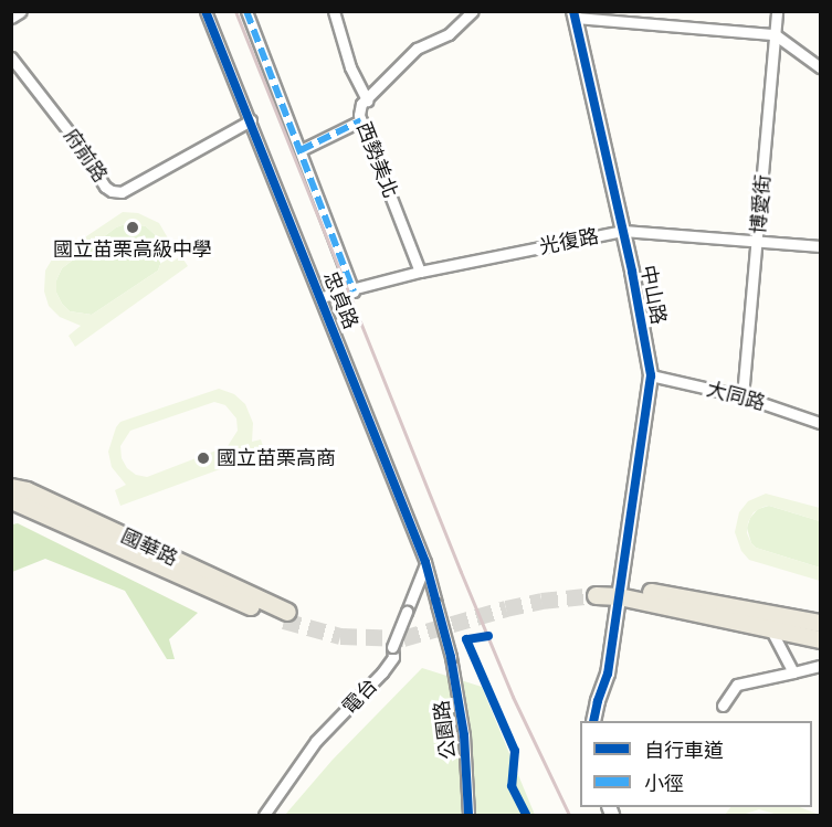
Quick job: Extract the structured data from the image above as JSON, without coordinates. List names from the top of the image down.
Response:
{
  "streets": {
    "main road": ["國華路"],
    "street": [
      "府前路",
      "西勢美北",
      "博愛街",
      "光復路",
      "中山路",
      "忠貞路",
      "大同路",
      "電台",
      "公園路"
    ]
  },
  "crossings": [
    ["府前路", "忠貞路"],
    ["西勢美北", "光復路"],
    ["博愛街", "光復路"],
    ["博愛街", "大同路"],
    ["光復路", "中山路"],
    ["光復路", "忠貞路"],
    ["中山路", "大同路"],
    ["忠貞路", "電台"],
    ["忠貞路", "公園路"]
  ],
  "places": ["國立苗栗高級中學", "國立苗栗高商"],
  "legend": ["自行車道", "小徑"]
}
